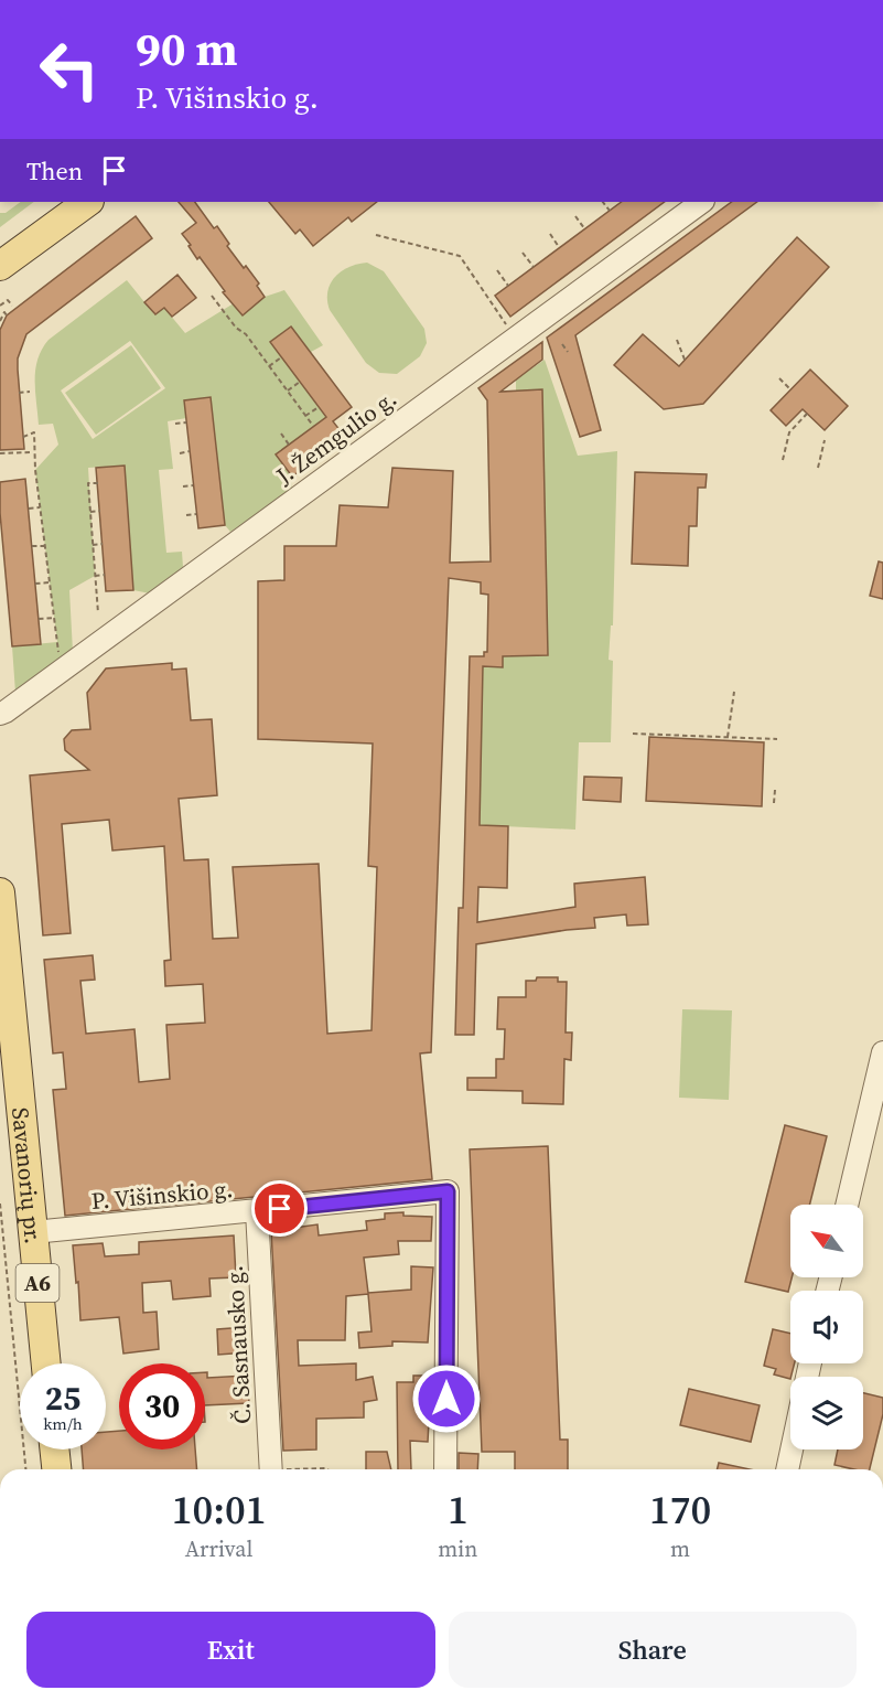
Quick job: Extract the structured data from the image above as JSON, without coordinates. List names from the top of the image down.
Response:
{
  "streets": {
    "main road": ["Savanorių pr.", "A6"],
    "street": ["J. Žemgulio g.", "P. Višinskio g.", "Č. Sasnausko g."]
  },
  "crossings": [
    ["Savanorių pr.", "P. Višinskio g."],
    ["P. Višinskio g.", "Č. Sasnausko g."]
  ],
  "north": "top left",
  "page": {
    "turn": ["90 m", "P. Višinskio g."],
    "then": "Then",
    "speed": "25 km/h",
    "limit": "30",
    "eta": [
      "10:01",
      "Arrival",
      "1",
      "min",
      "170",
      "m"
    ],
    "buttons": ["Exit", "Share"]
  }
}
